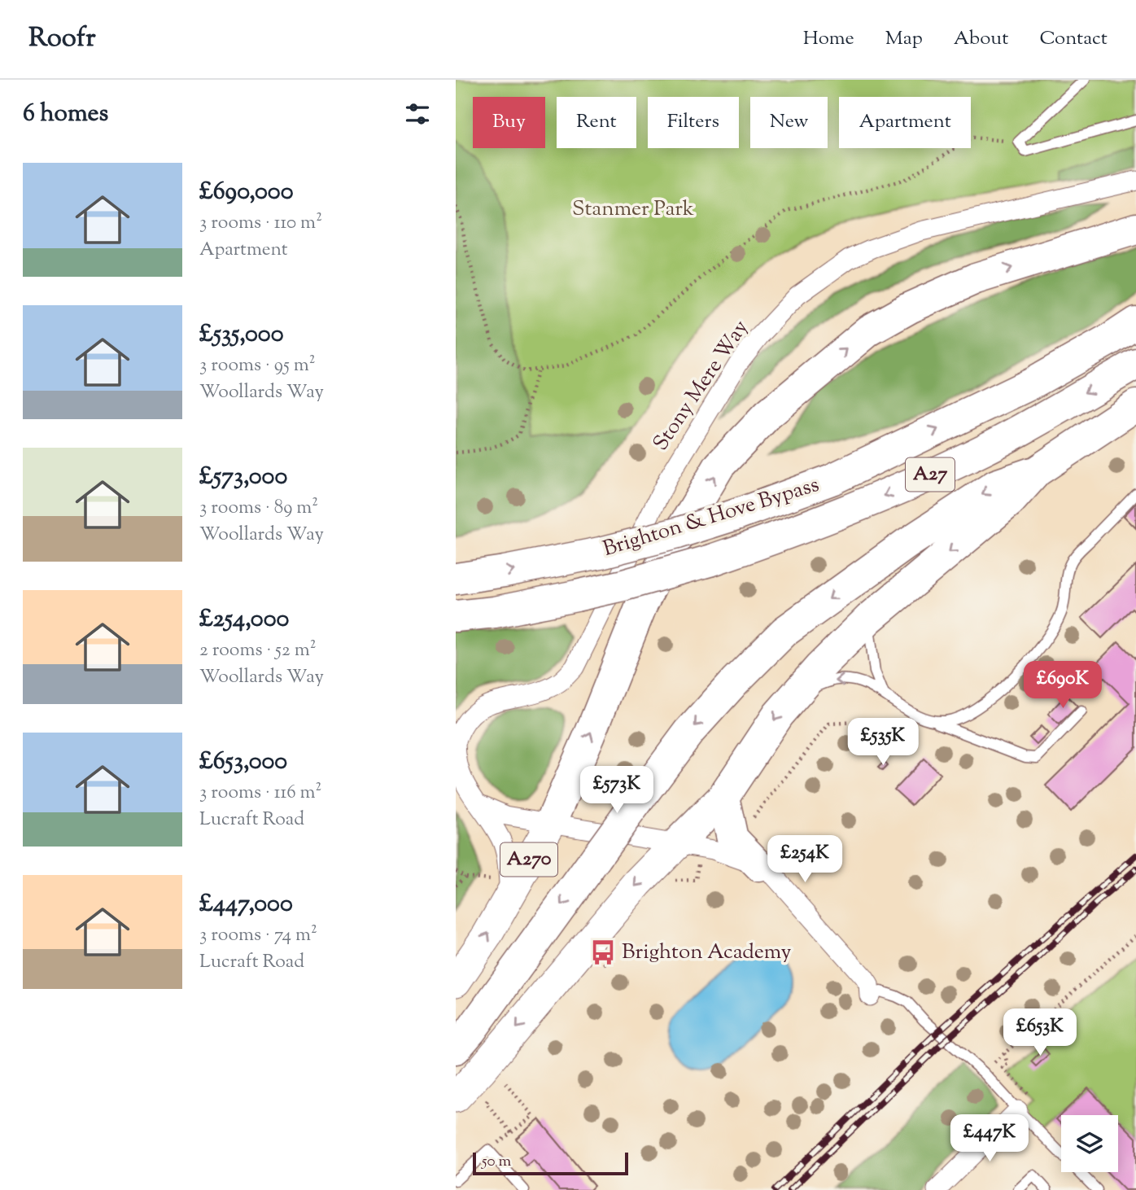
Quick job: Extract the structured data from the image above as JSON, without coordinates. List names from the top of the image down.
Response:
{
  "streets": {
    "highway": ["A27", "Brighton & Hove Bypass"],
    "main road": ["A270"],
    "street": ["Stony Mere Way"]
  },
  "crossings": [
    ["Stony Mere Way", "A270"]
  ],
  "parks": ["Stanmer Park"],
  "places": {
    "bus stop": ["Brighton Academy"]
  },
  "scale_bar": "50 m",
  "page": {
    "header": "Roofr",
    "nav": [
      "Home",
      "Map",
      "About",
      "Contact"
    ],
    "heading": "6 homes",
    "chip": [
      "Buy",
      "Rent",
      "Filters",
      "New",
      "Apartment"
    ],
    "list": [
      {
        "name": "£690,000",
        "note": "3 rooms · 110 m² · Apartment"
      },
      {
        "name": "£535,000",
        "note": "3 rooms · 95 m² · Woollards Way"
      },
      {
        "name": "£573,000",
        "note": "3 rooms · 89 m² · Woollards Way"
      },
      {
        "name": "£254,000",
        "note": "2 rooms · 52 m² · Woollards Way"
      },
      {
        "name": "£653,000",
        "note": "3 rooms · 116 m² · Lucraft Road"
      },
      {
        "name": "£447,000",
        "note": "3 rooms · 74 m² · Lucraft Road"
      }
    ],
    "price": [
      "£690K",
      "£535K",
      "£573K",
      "£254K",
      "£653K",
      "£447K"
    ],
    "scale": "50 m"
  }
}
